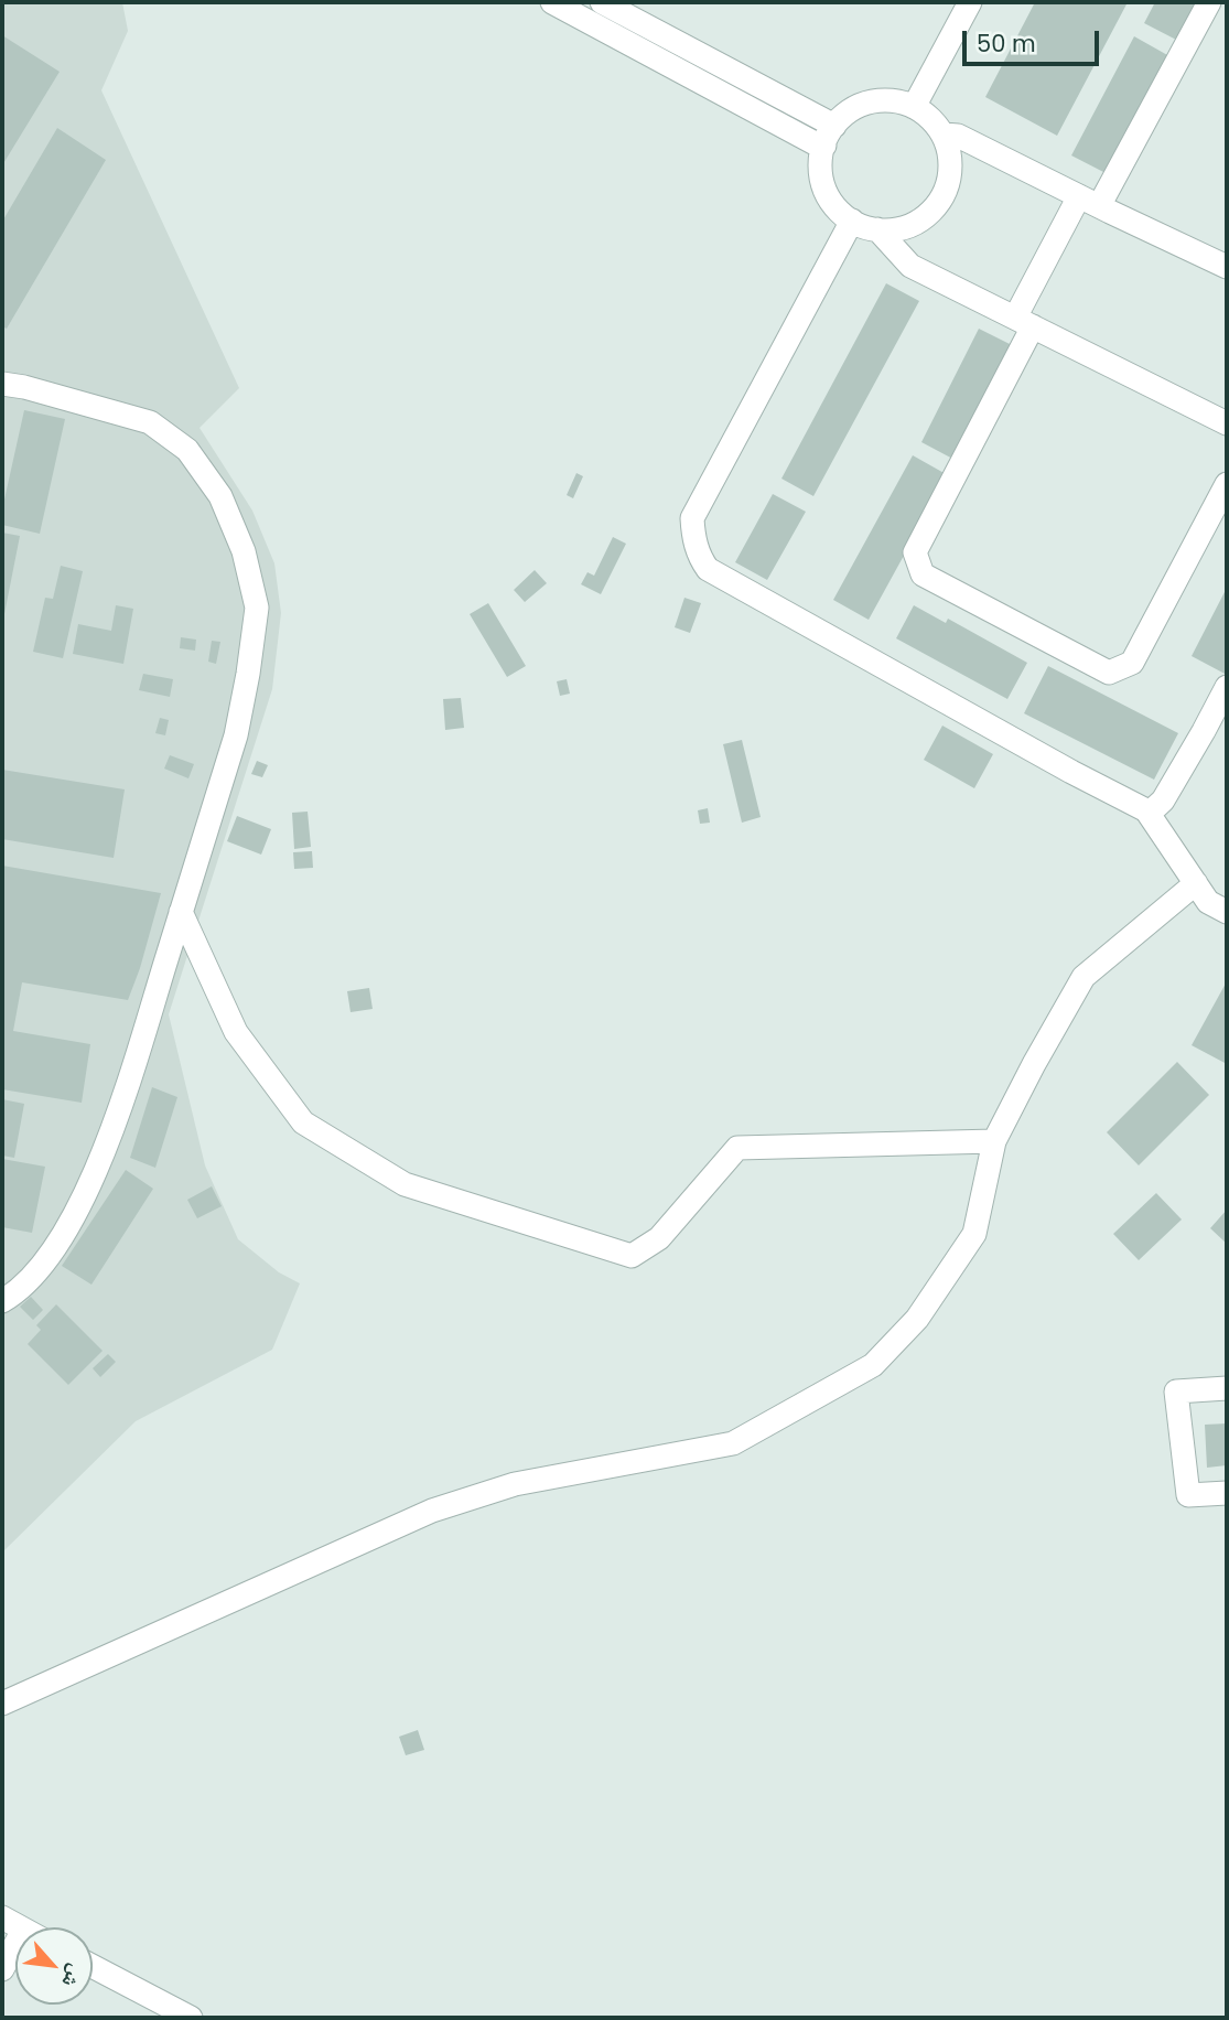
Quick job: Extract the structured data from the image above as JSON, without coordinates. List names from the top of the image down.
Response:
{
  "scale_bar": "50 m",
  "north": "bottom right"
}
